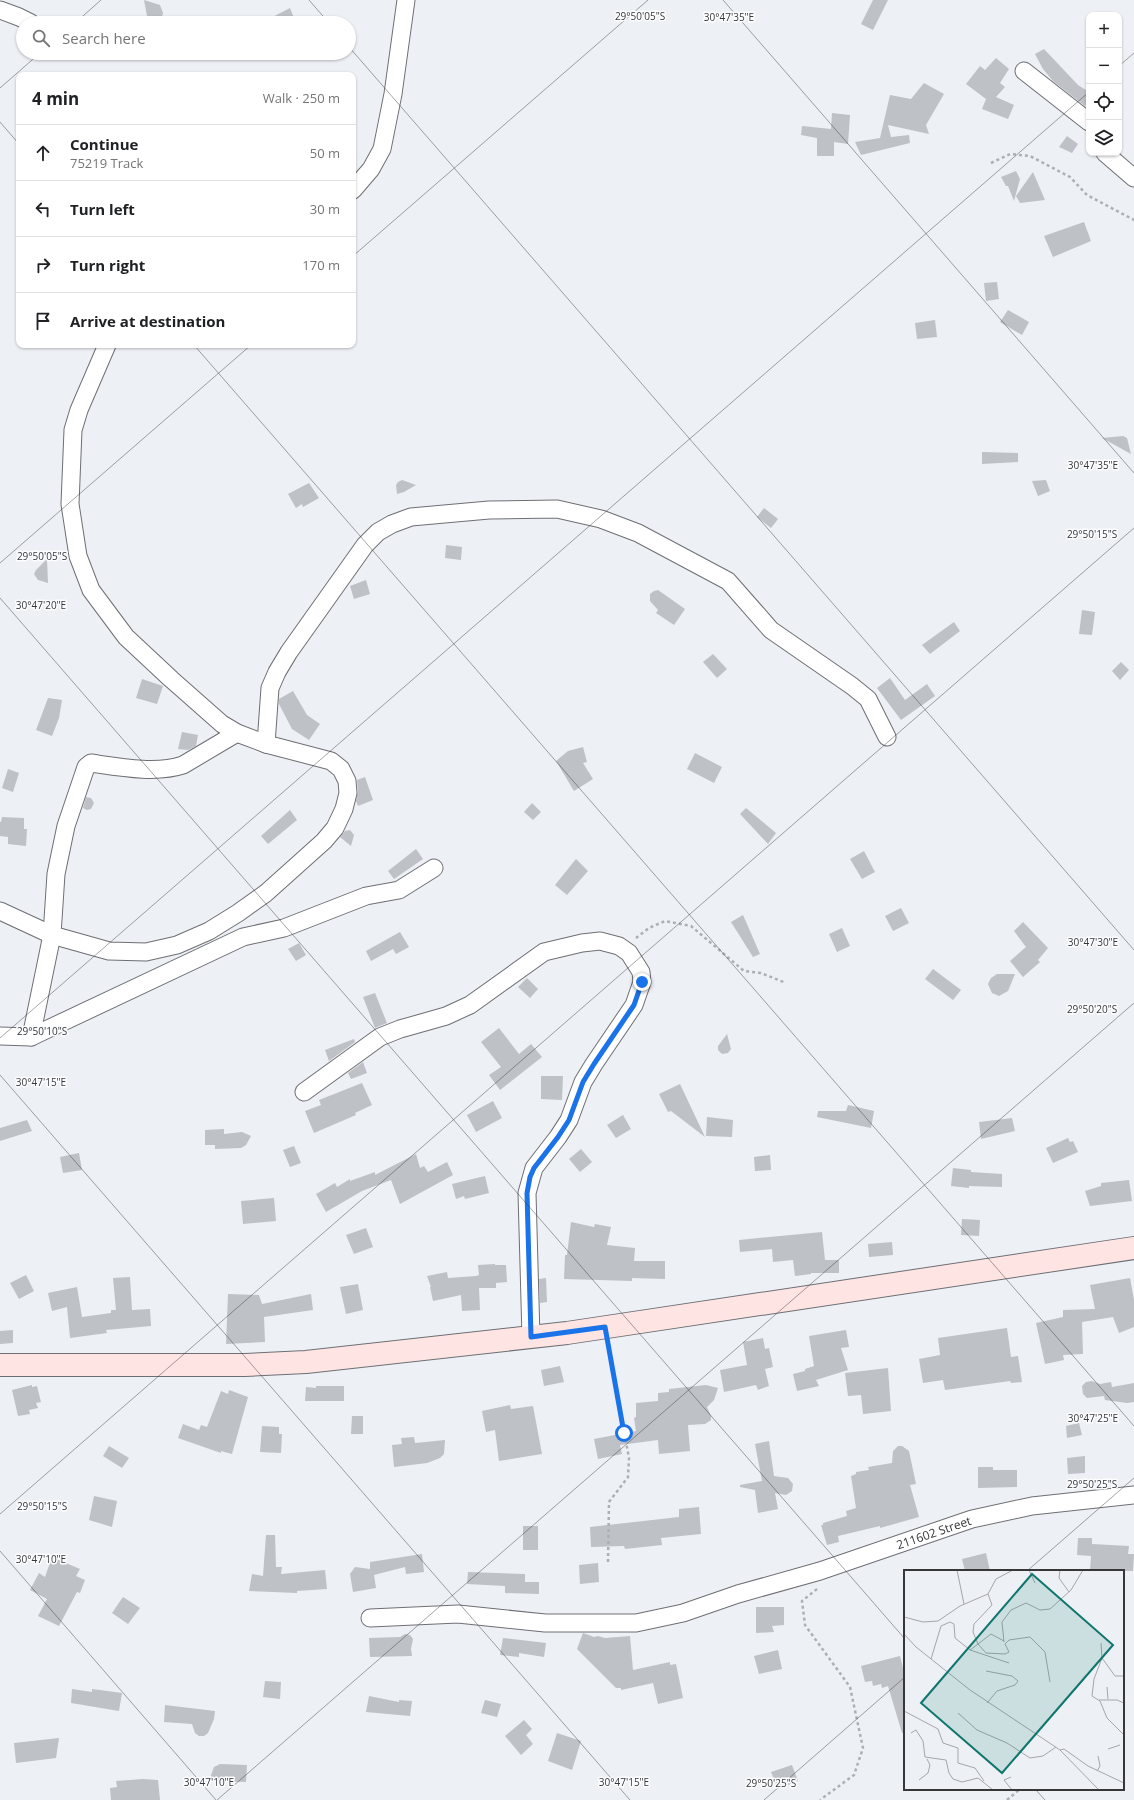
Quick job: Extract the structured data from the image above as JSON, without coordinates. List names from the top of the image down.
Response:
{
  "streets": {
    "street": ["211602 Street"]
  },
  "page": {
    "map_buttons": ["+", "−"],
    "search": "Search here",
    "heading": ["4 min", "Walk · 250 m"],
    "list": [
      ["Continue", "75219 Track", "50 m"],
      ["Turn left", "30 m"],
      ["Turn right", "170 m"],
      "Arrive at destination"
    ]
  },
  "coordinates": [
    "29°50'05\"S",
    "30°47'35\"E",
    "29°50'15\"S",
    "30°47'20\"E",
    "30°47'30\"E",
    "29°50'20\"S",
    "29°50'10\"S",
    "30°47'15\"E",
    "30°47'25\"E",
    "29°50'25\"S",
    "30°47'10\"E"
  ]
}
